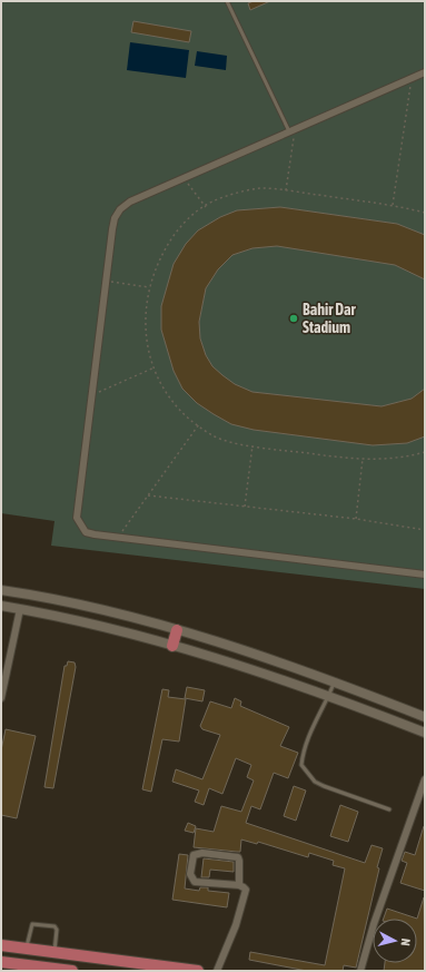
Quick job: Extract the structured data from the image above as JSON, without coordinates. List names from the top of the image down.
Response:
{
  "places": ["Bahir Dar Stadium"],
  "north": "right"
}
